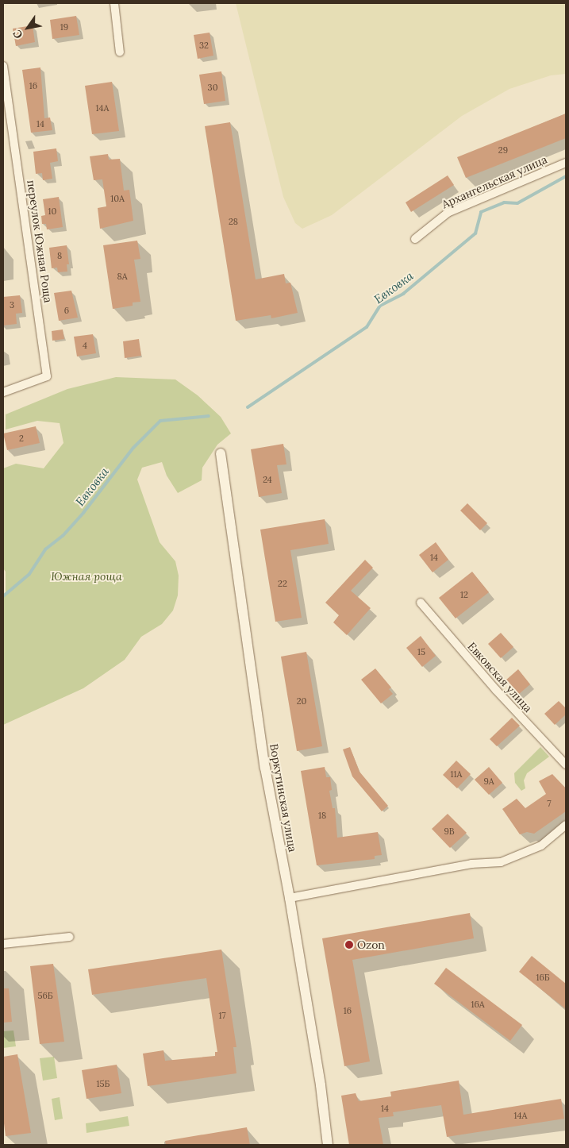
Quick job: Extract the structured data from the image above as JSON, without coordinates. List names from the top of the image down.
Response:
{
  "streets": {
    "street": [
      "Архангельская улица",
      "переулок Южная Роща",
      "Евковская улица",
      "Воркутинская улица"
    ]
  },
  "water": ["Евковка"],
  "parks": ["Южная роща"],
  "places": ["Ozon"],
  "house_numbers": [
    "19",
    "32",
    "16",
    "30",
    "14А",
    "14",
    "29",
    "10А",
    "10",
    "28",
    "8",
    "8А",
    "3",
    "6",
    "4",
    "2",
    "24",
    "14",
    "22",
    "12",
    "15",
    "20",
    "11А",
    "9А",
    "7",
    "18",
    "9В",
    "16Б",
    "56Б",
    "16А",
    "16",
    "17",
    "15Б",
    "14",
    "14А"
  ],
  "north": "bottom left"
}
